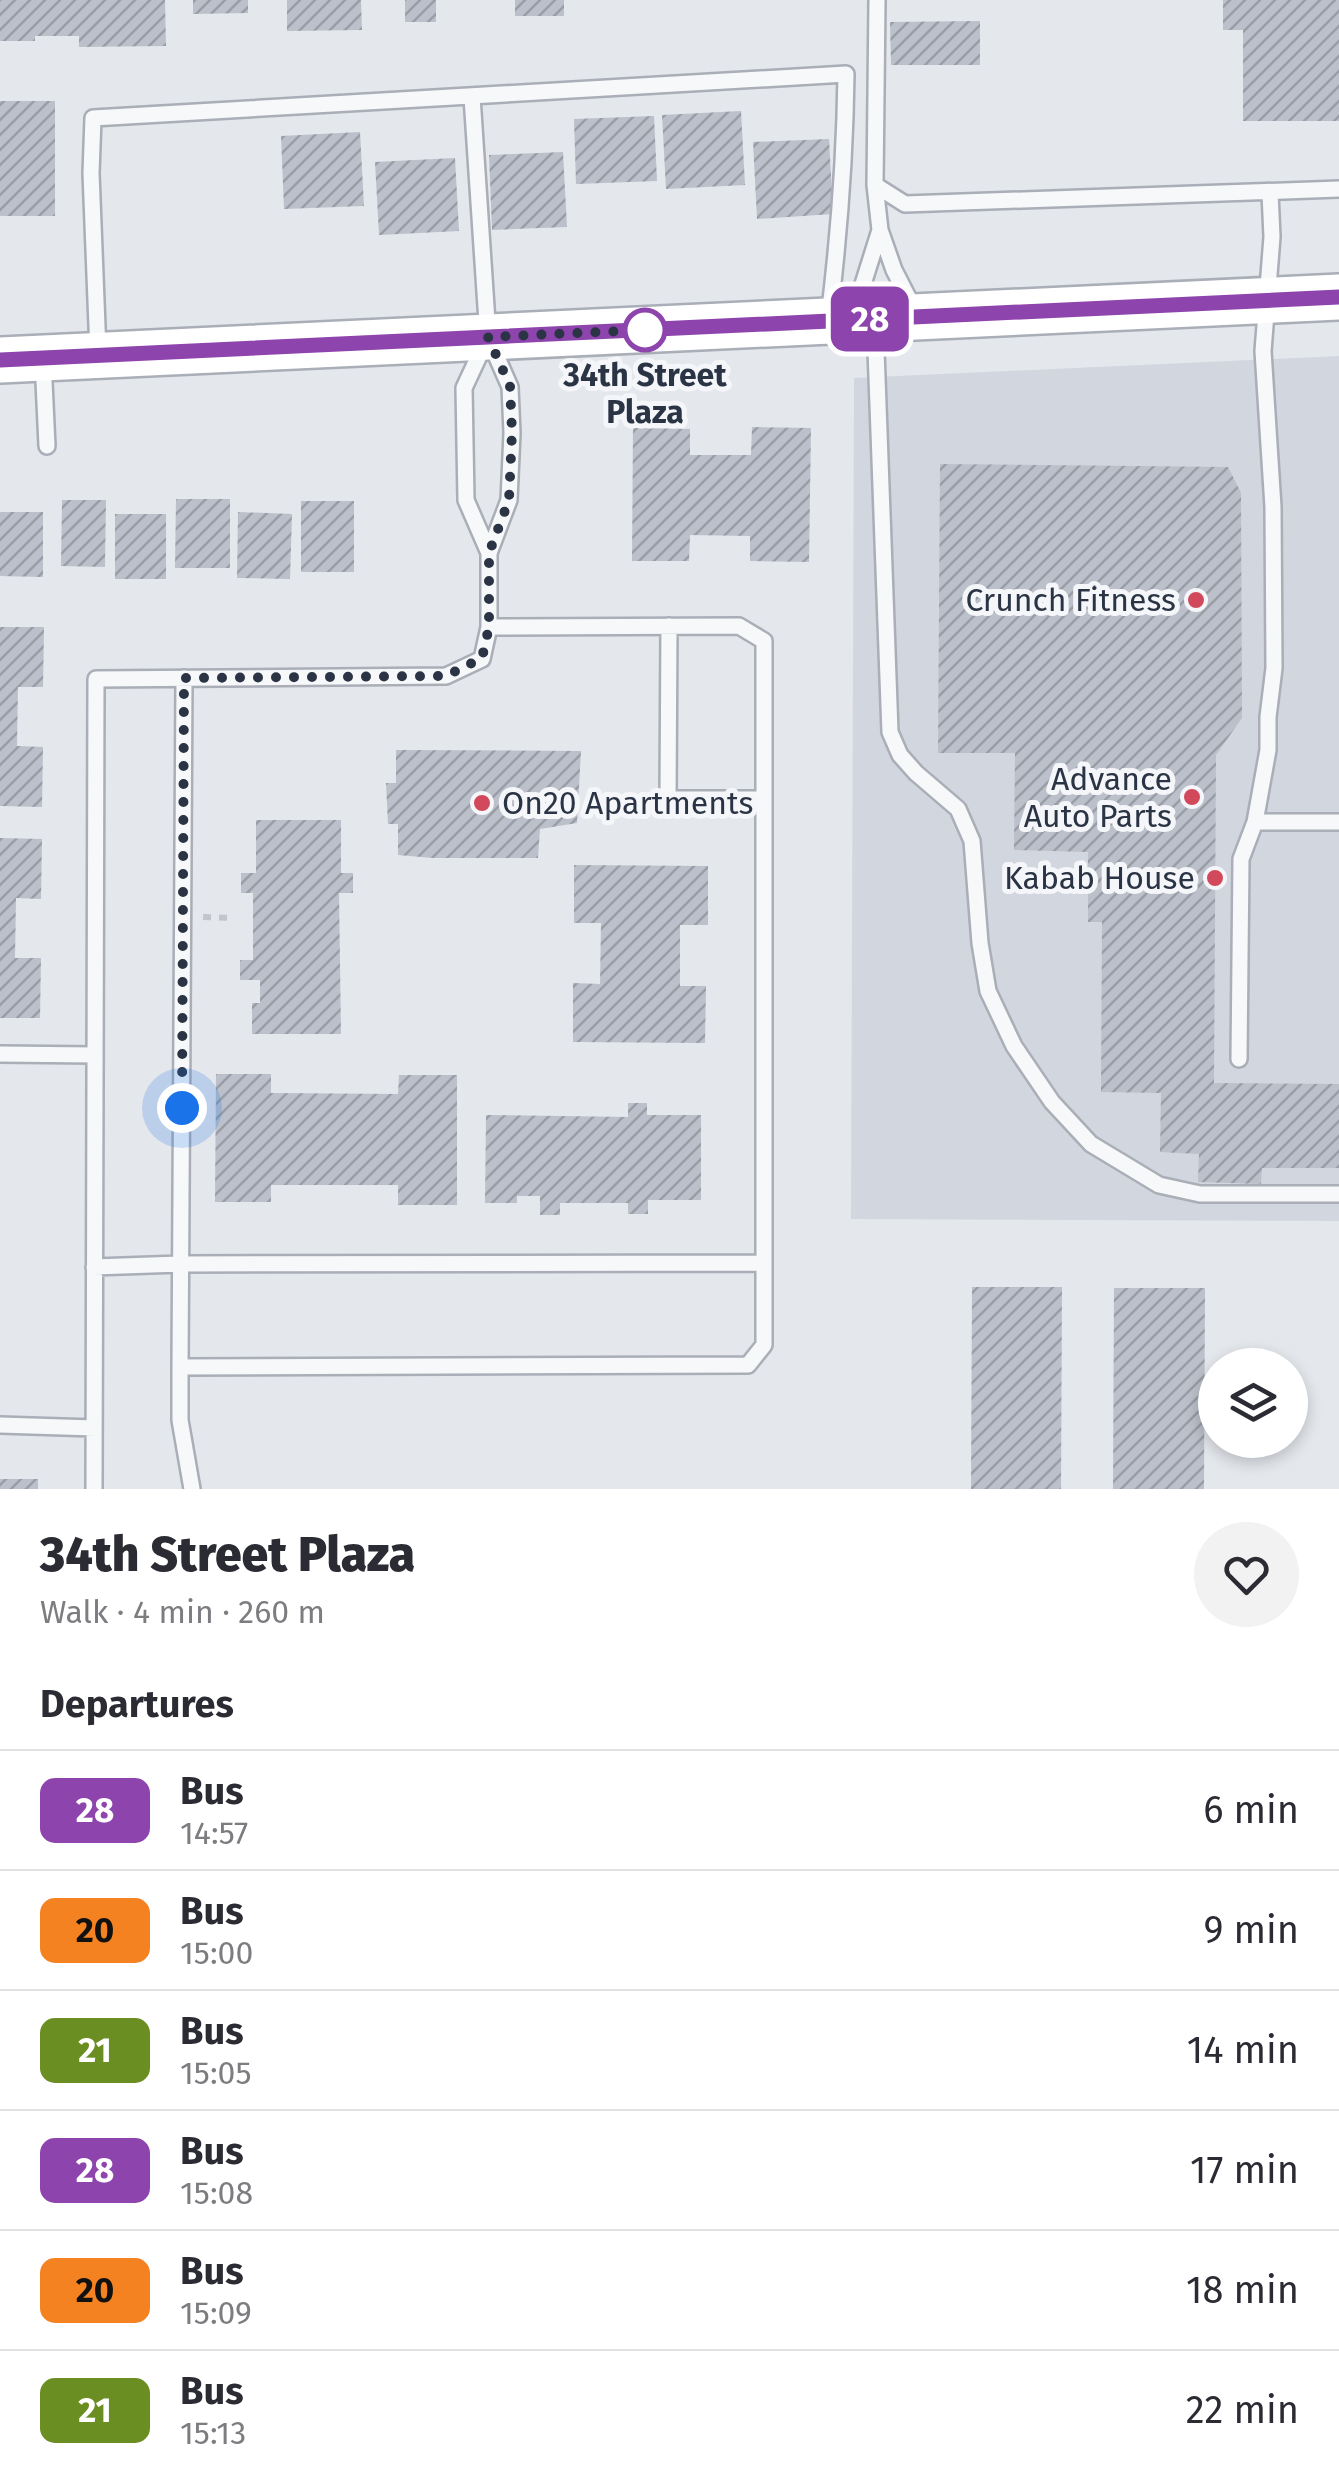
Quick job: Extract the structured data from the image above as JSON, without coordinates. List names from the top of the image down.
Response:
{
  "places": [
    "34th Street Plaza",
    "Crunch Fitness",
    "Advance Auto Parts",
    "On20 Apartments",
    "Kabab House"
  ],
  "lines": ["bus line 28"],
  "page": {
    "on_map": "28",
    "heading": [
      ["34th Street Plaza", "Walk · 4 min · 260 m"],
      "Departures"
    ],
    "list": [
      {
        "mark": "28",
        "name": "Bus",
        "note": "14:57",
        "value": "6 min"
      },
      {
        "mark": "20",
        "name": "Bus",
        "note": "15:00",
        "value": "9 min"
      },
      {
        "mark": "21",
        "name": "Bus",
        "note": "15:05",
        "value": "14 min"
      },
      {
        "mark": "28",
        "name": "Bus",
        "note": "15:08",
        "value": "17 min"
      },
      {
        "mark": "20",
        "name": "Bus",
        "note": "15:09",
        "value": "18 min"
      },
      {
        "mark": "21",
        "name": "Bus",
        "note": "15:13",
        "value": "22 min"
      }
    ]
  }
}
